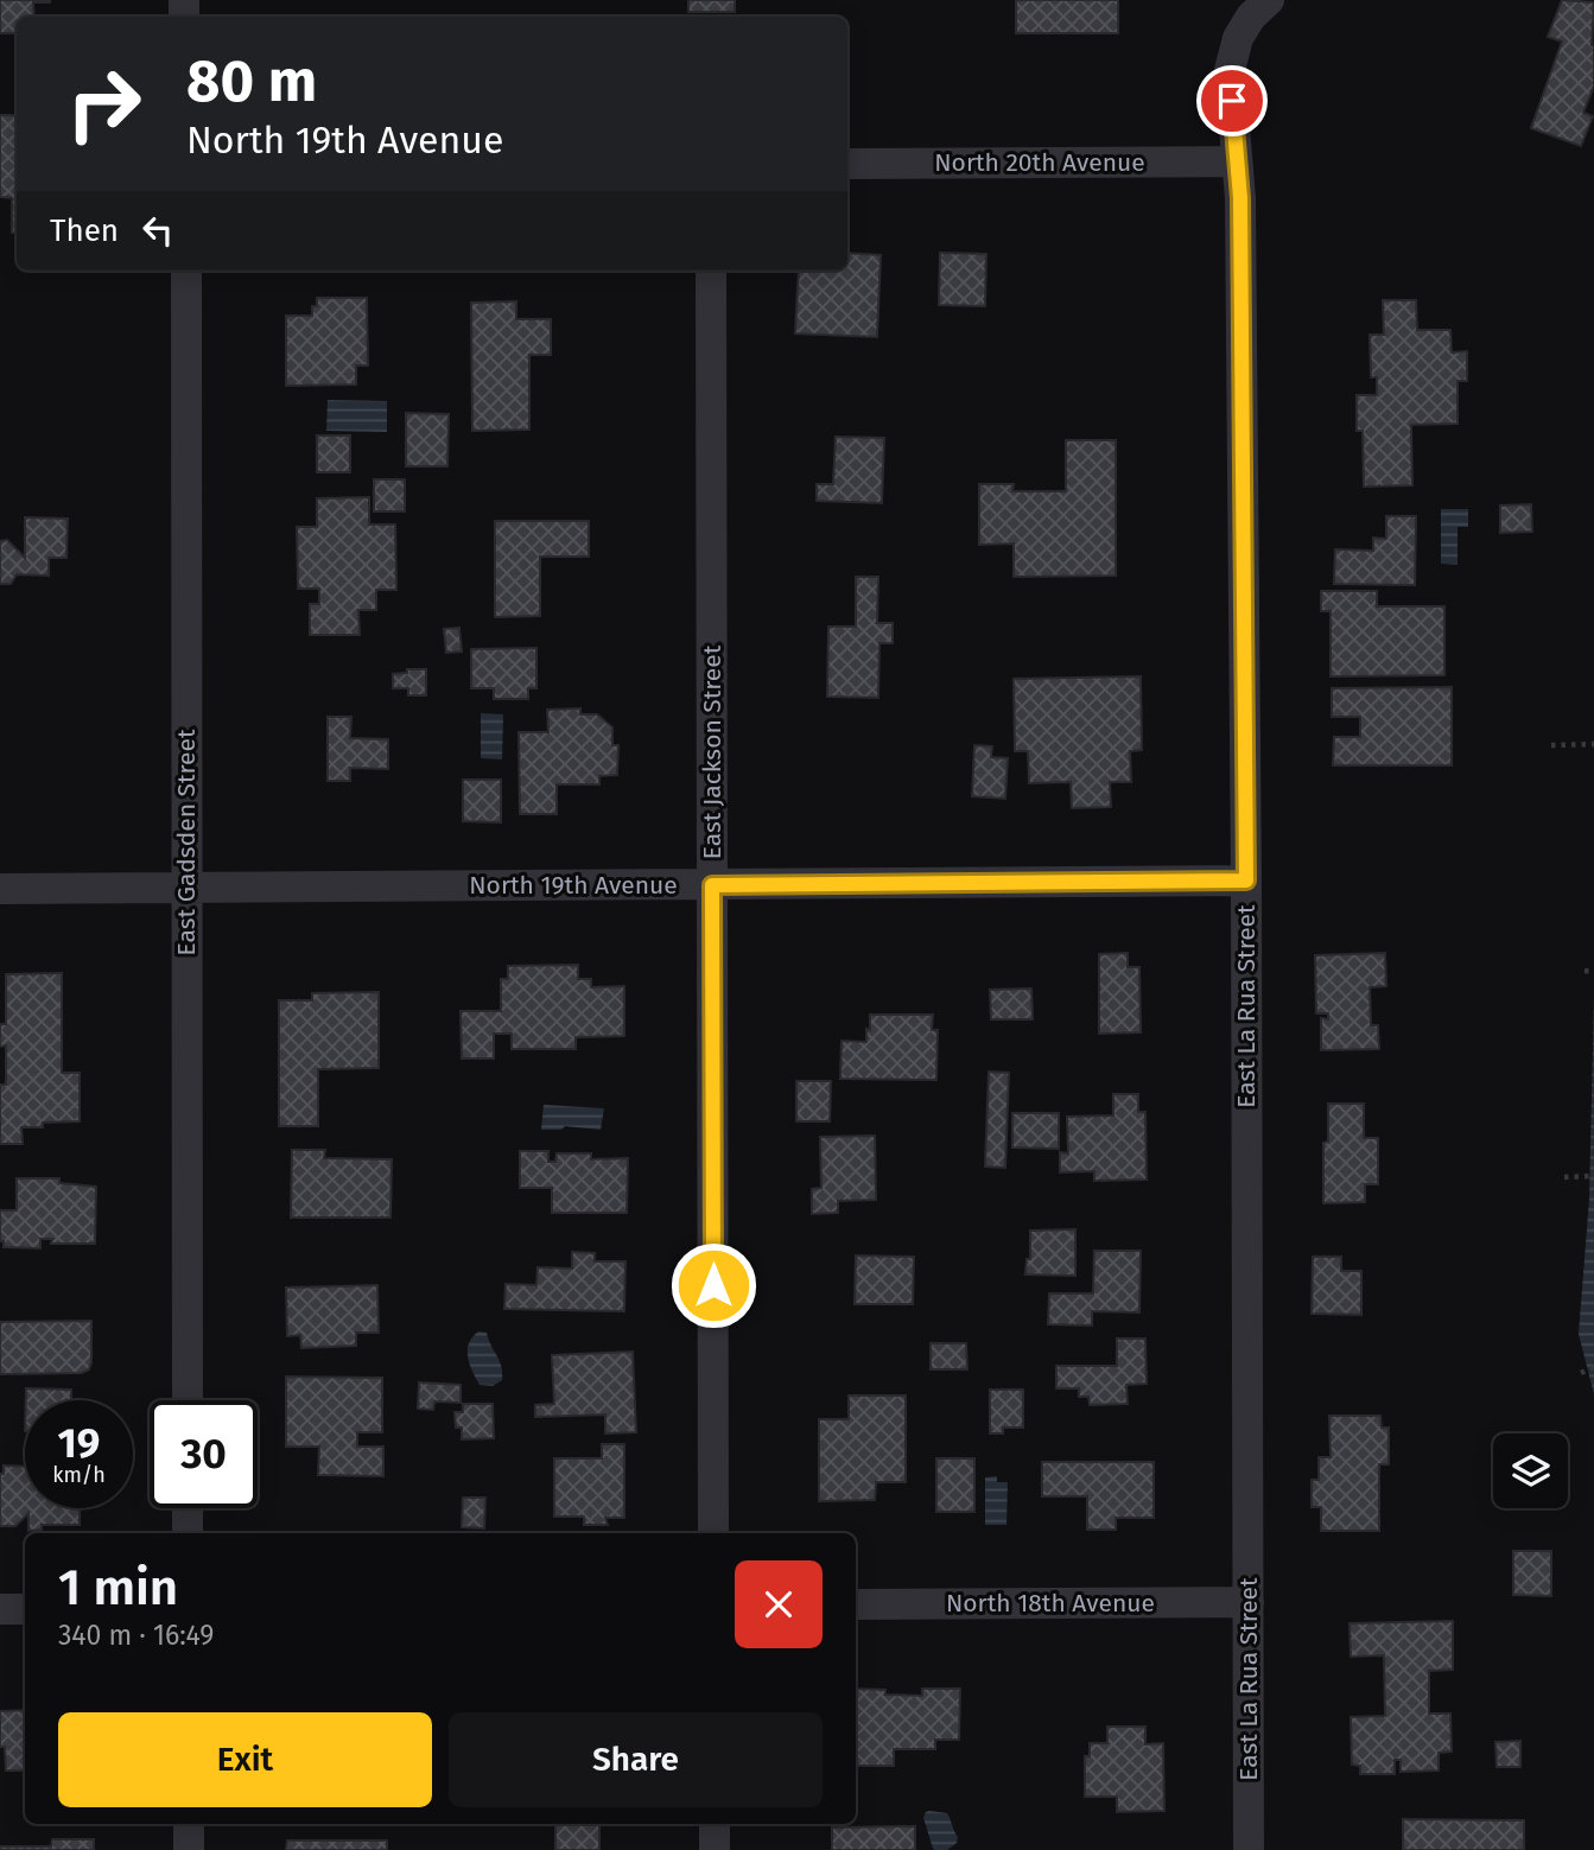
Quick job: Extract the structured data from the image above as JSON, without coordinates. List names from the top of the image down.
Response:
{
  "streets": {
    "street": [
      "North 20th Avenue",
      "East Jackson Street",
      "East Gadsden Street",
      "North 19th Avenue",
      "East La Rua Street",
      "North 18th Avenue"
    ]
  },
  "crossings": [
    ["North 20th Avenue", "East La Rua Street"],
    ["East Jackson Street", "North 19th Avenue"],
    ["East Gadsden Street", "North 19th Avenue"],
    ["North 19th Avenue", "East La Rua Street"],
    ["East La Rua Street", "North 18th Avenue"]
  ],
  "page": {
    "turn": ["80 m", "North 19th Avenue"],
    "then": "Then",
    "speed": "19 km/h",
    "limit": "30",
    "heading": ["1 min", "340 m · 16:49"],
    "buttons": ["Exit", "Share"]
  }
}
